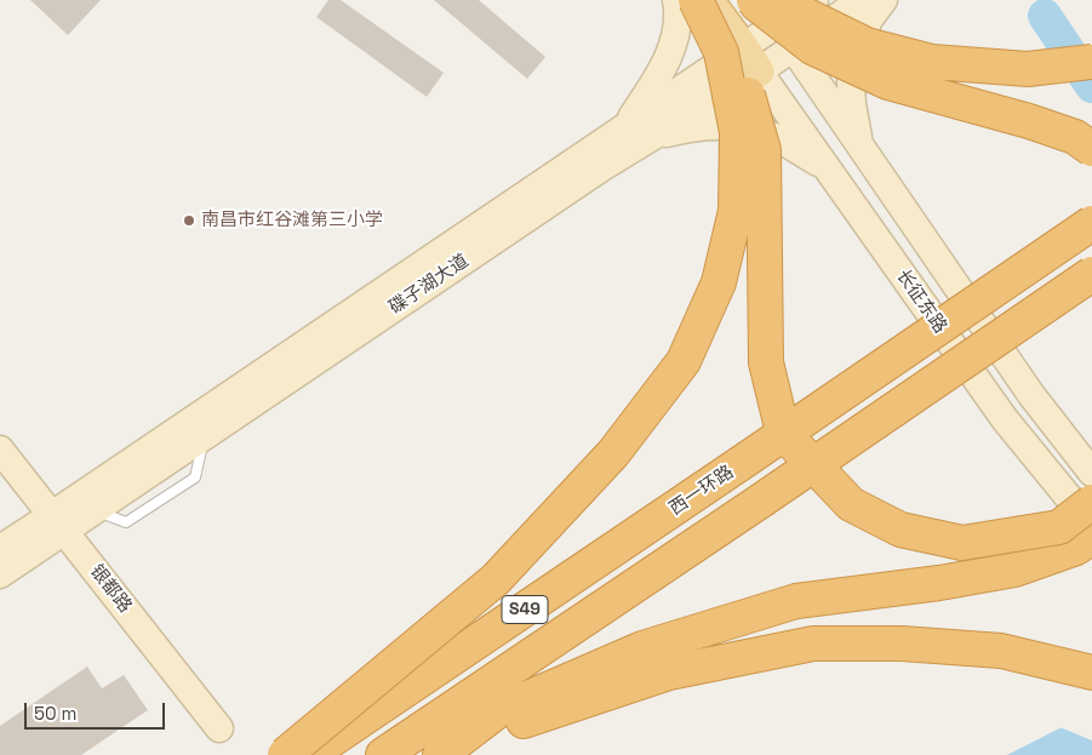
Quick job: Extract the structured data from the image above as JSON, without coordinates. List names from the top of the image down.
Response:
{
  "streets": {
    "highway": ["西一环路", "S49"],
    "main road": ["碟子湖大道", "长征东路", "银都路"]
  },
  "crossings": [
    ["碟子湖大道", "长征东路"],
    ["碟子湖大道", "银都路"]
  ],
  "places": ["南昌市红谷滩第三小学"],
  "scale_bar": "50 m"
}
